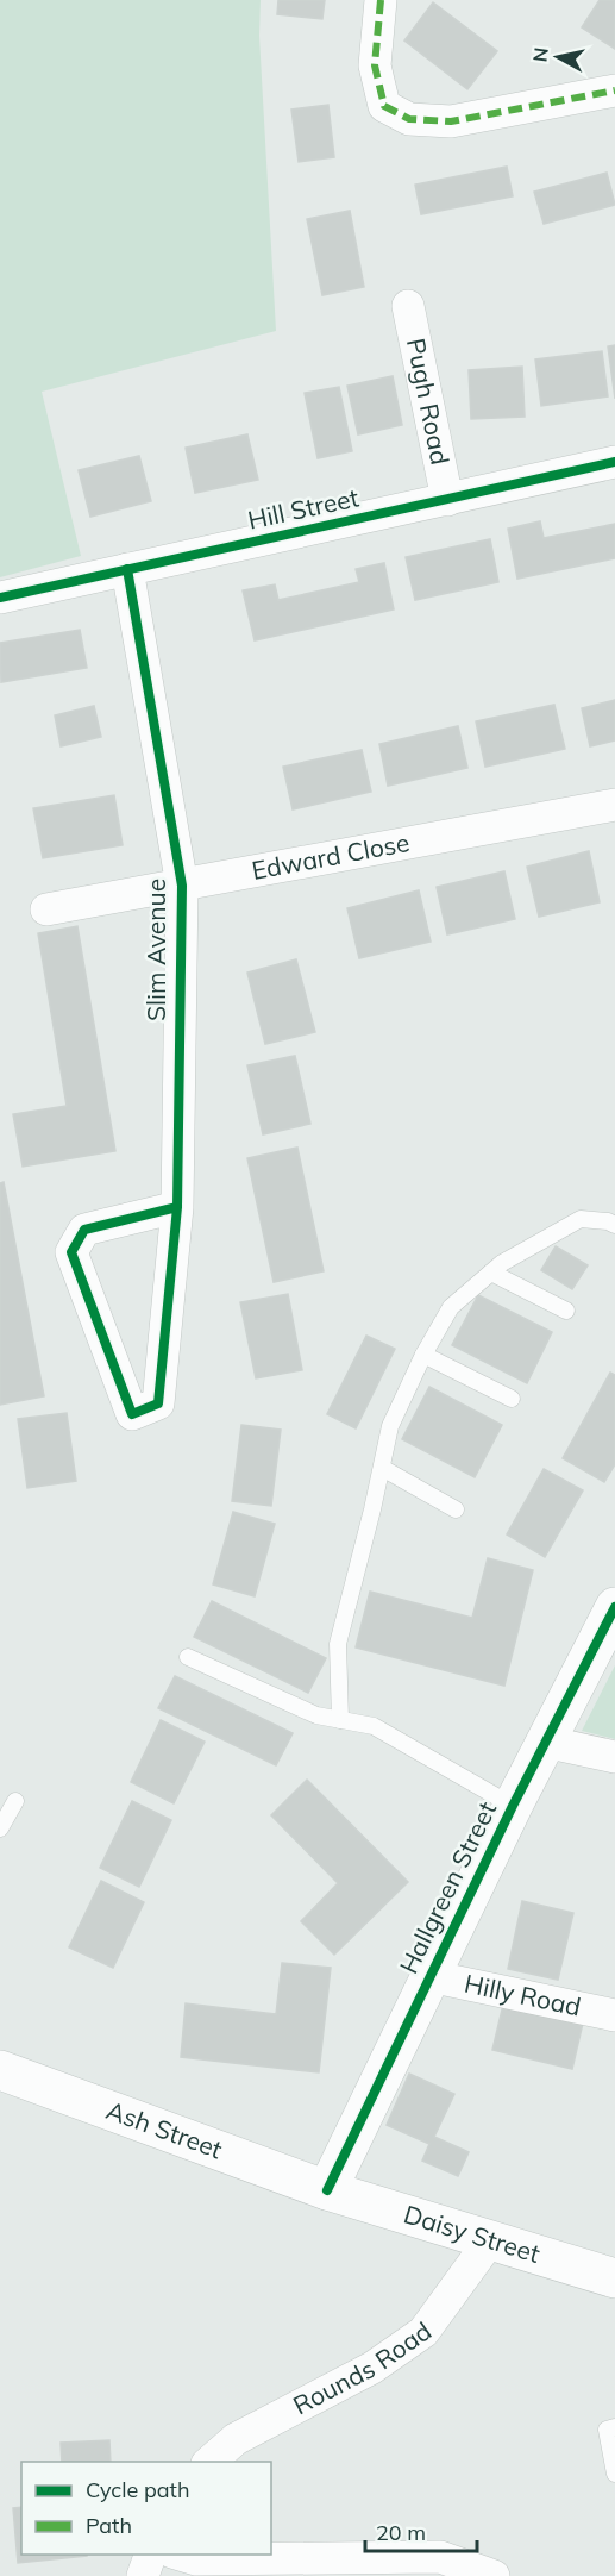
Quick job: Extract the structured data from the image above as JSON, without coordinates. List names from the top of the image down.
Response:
{
  "streets": {
    "street": [
      "Pugh Road",
      "Hill Street",
      "Edward Close",
      "Slim Avenue",
      "Hallgreen Street",
      "Hilly Road",
      "Ash Street",
      "Daisy Street",
      "Rounds Road"
    ]
  },
  "crossings": [
    ["Pugh Road", "Hill Street"],
    ["Hill Street", "Slim Avenue"],
    ["Edward Close", "Slim Avenue"],
    ["Hallgreen Street", "Hilly Road"],
    ["Hallgreen Street", "Ash Street"],
    ["Hallgreen Street", "Daisy Street"],
    ["Ash Street", "Daisy Street"],
    ["Daisy Street", "Rounds Road"]
  ],
  "legend": ["Cycle path", "Path"],
  "scale_bar": "20 m",
  "north": "left"
}
